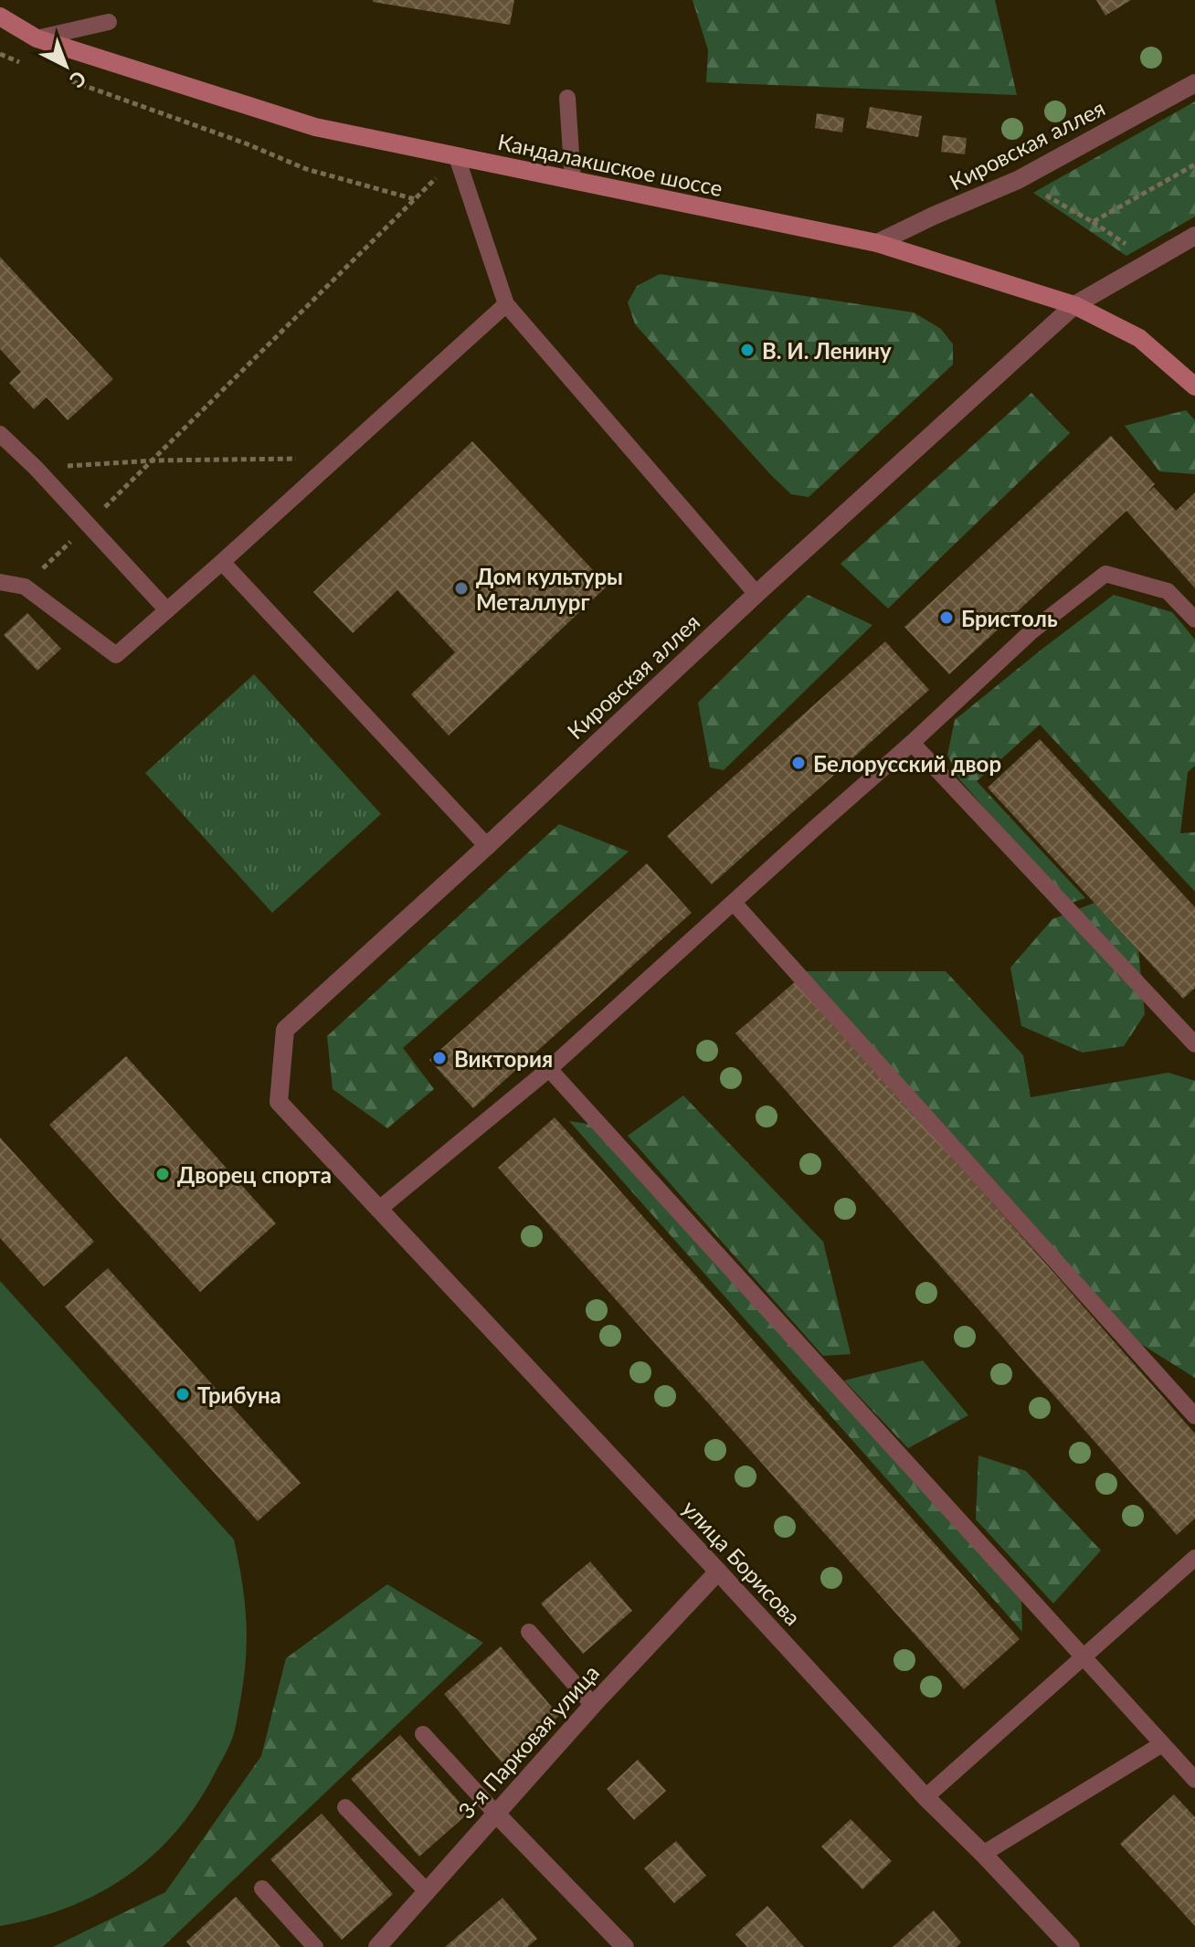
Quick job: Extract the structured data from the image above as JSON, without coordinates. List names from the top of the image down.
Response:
{
  "streets": {
    "main road": ["Кандалакшское шоссе"],
    "street": ["Кировская аллея", "улица Борисова", "3-я Парковая улица"]
  },
  "crossings": [
    ["Кировская аллея", "Кандалакшское шоссе"],
    ["Кировская аллея", "улица Борисова"],
    ["улица Борисова", "3-я Парковая улица"]
  ],
  "places": [
    "В. И. Ленину",
    "Дом культуры Металлург",
    "Бристоль",
    "Белорусский двор",
    "Виктория",
    "Дворец спорта",
    "Трибуна"
  ],
  "north": "bottom right"
}
